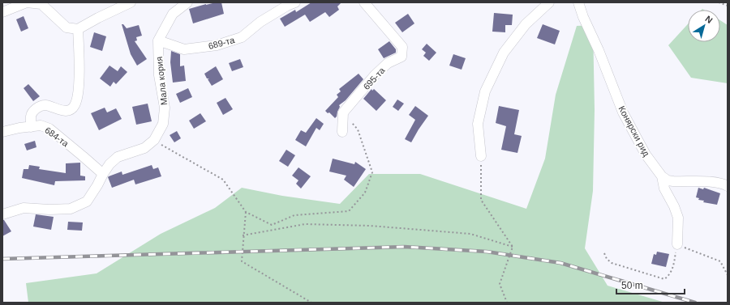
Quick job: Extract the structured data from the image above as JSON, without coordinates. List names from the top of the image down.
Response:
{
  "streets": {
    "street": [
      "689-та",
      "695-та",
      "Мала кория",
      "Конярски рид",
      "684-та"
    ]
  },
  "crossings": [
    ["689-та", "Мала кория"],
    ["Мала кория", "684-та"]
  ],
  "scale_bar": "50 m",
  "north": "top right"
}
